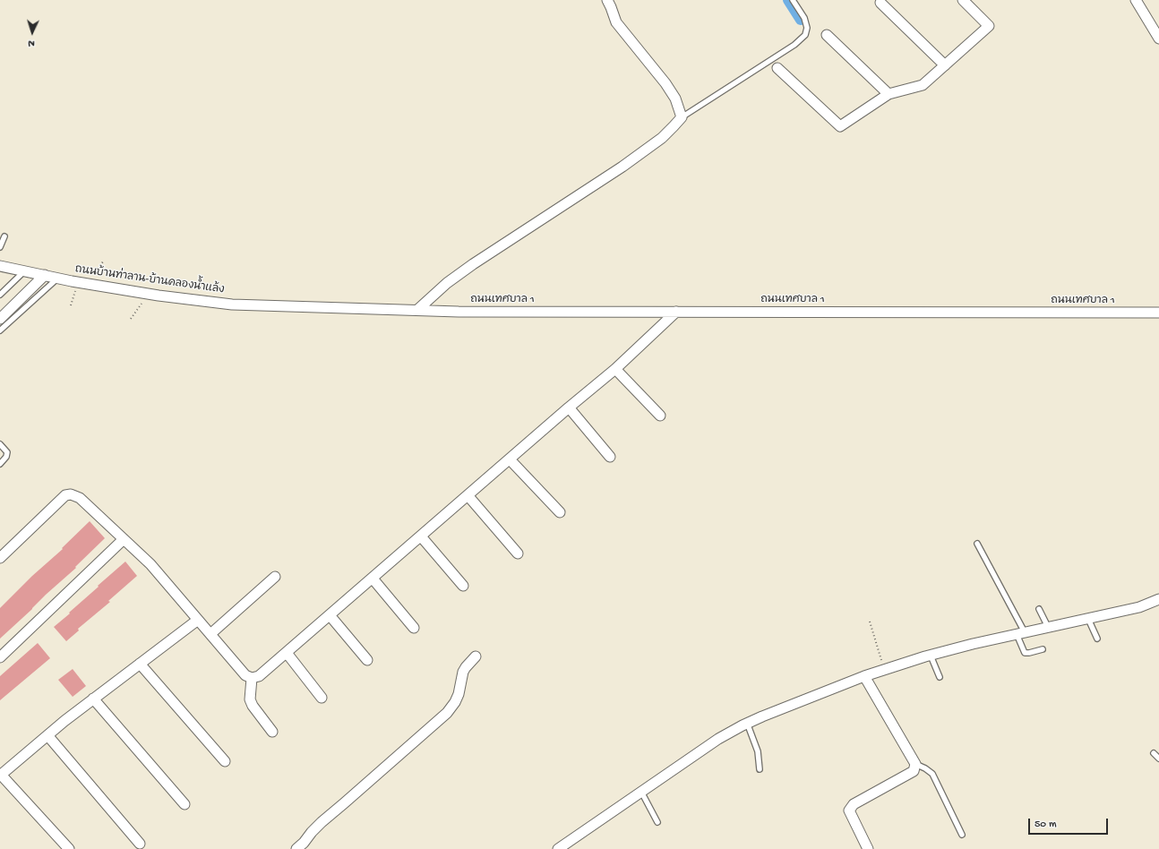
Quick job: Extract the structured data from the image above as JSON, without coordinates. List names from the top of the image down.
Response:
{
  "streets": {
    "street": ["ถนนบ้านท่าลาน-บ้านคลองน้ำแล้ง", "ถนนเทศบาล 1"]
  },
  "crossings": [
    ["ถนนบ้านท่าลาน-บ้านคลองน้ำแล้ง", "ถนนเทศบาล 1"]
  ],
  "scale_bar": "50 m",
  "north": "bottom"
}
